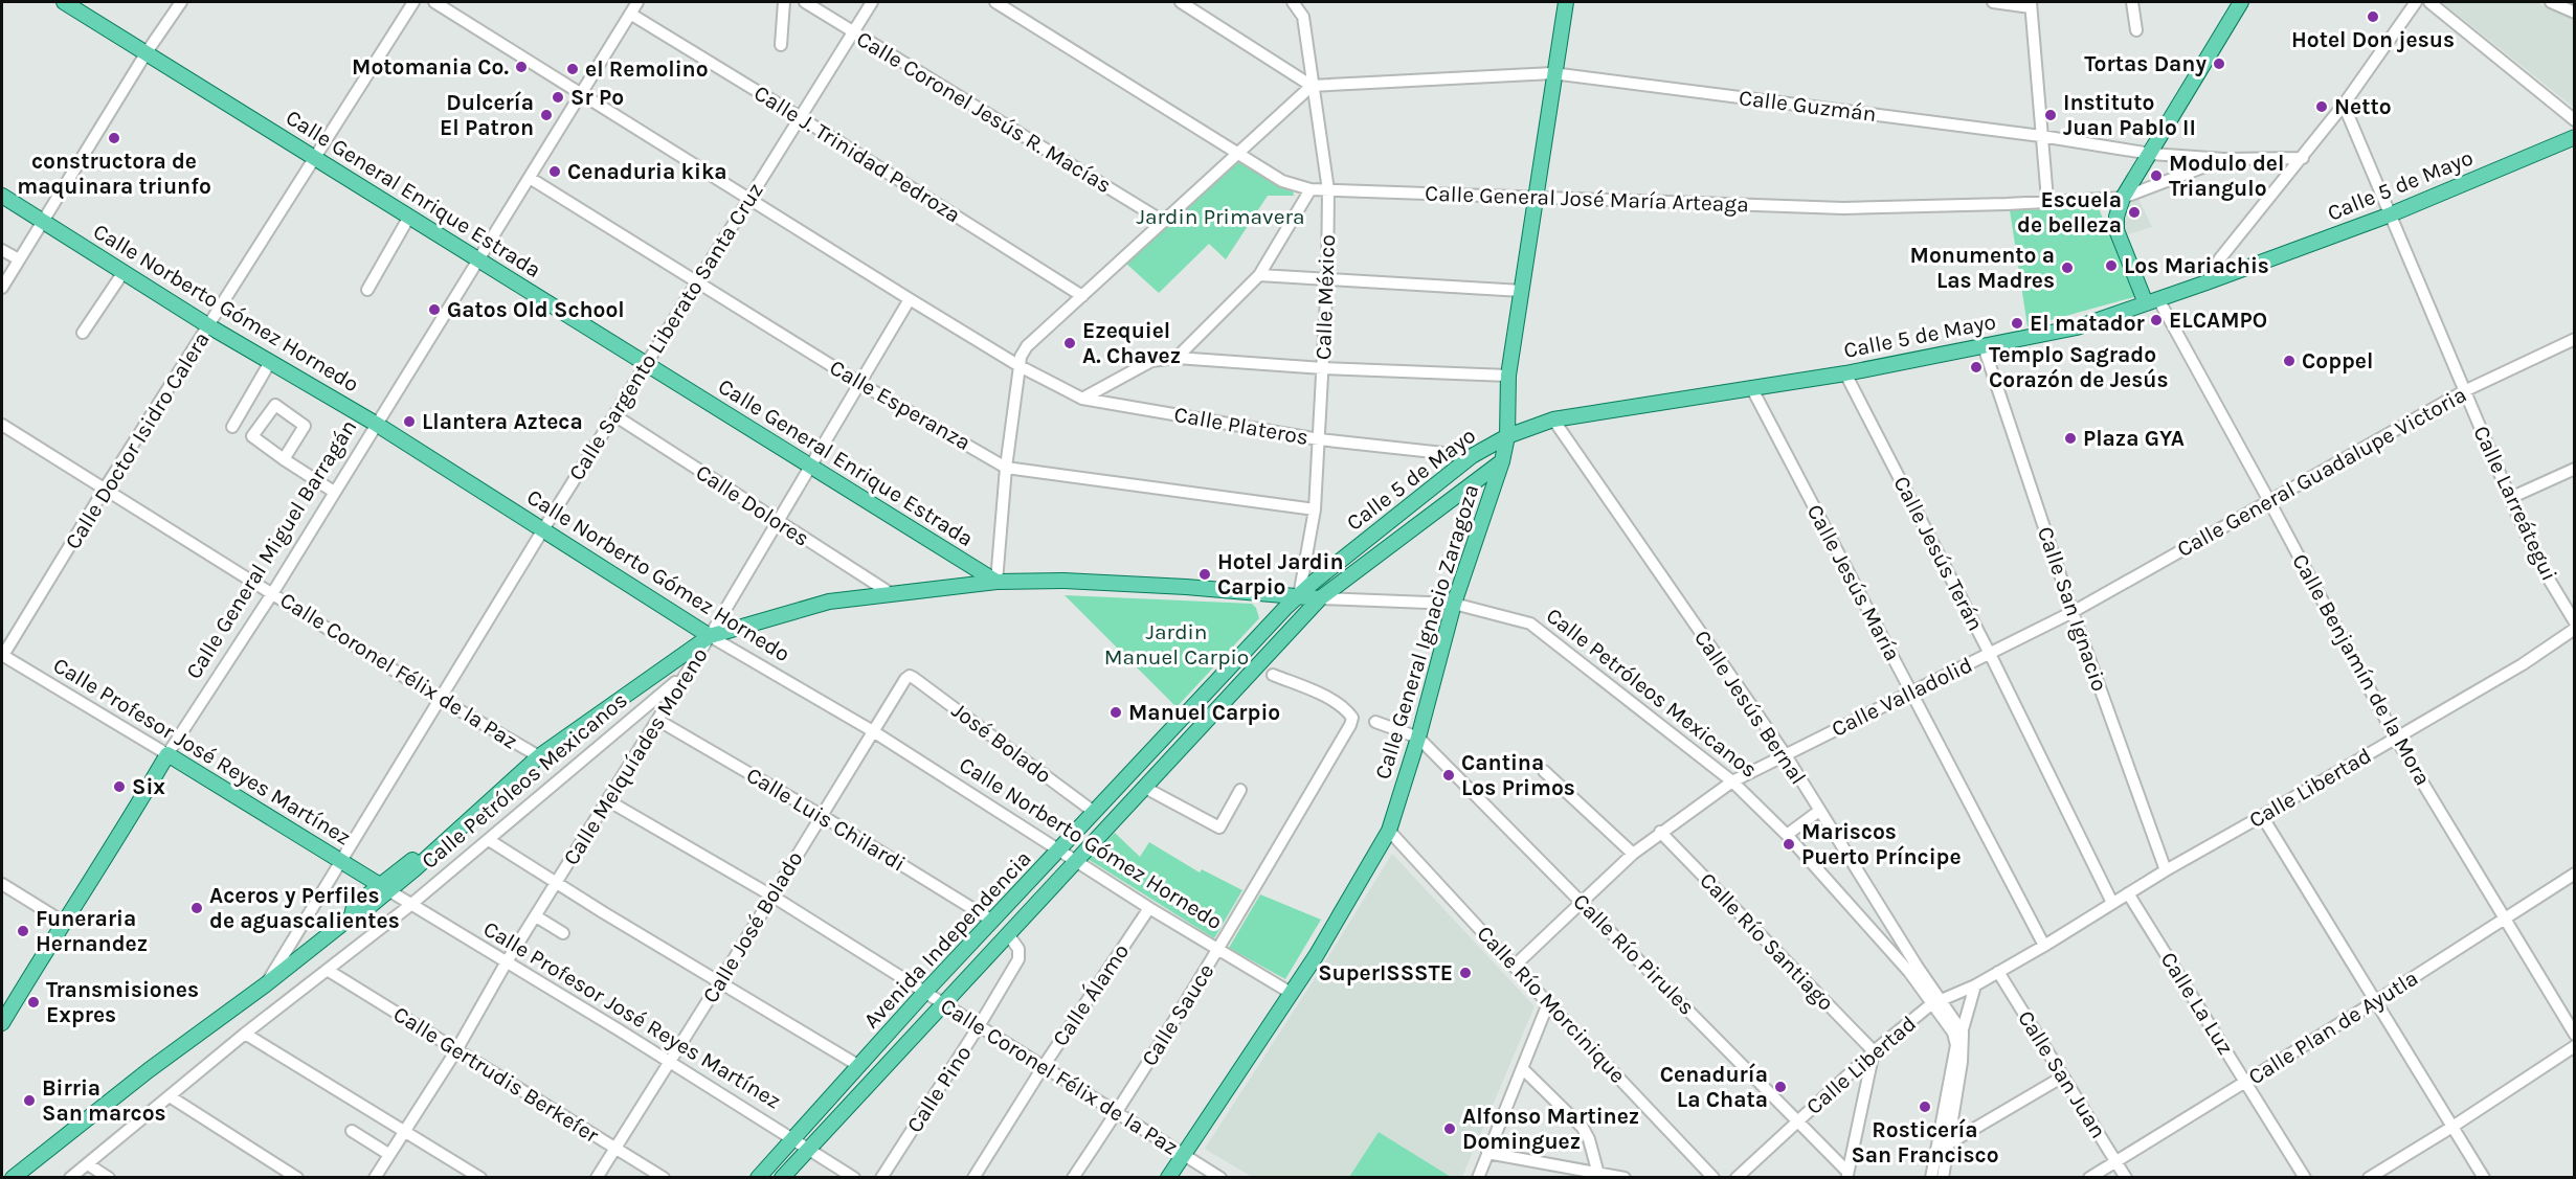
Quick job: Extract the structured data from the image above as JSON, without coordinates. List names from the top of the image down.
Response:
{
  "streets": {
    "main road": [
      "Calle 5 de Mayo",
      "Calle General Enrique Estrada",
      "Calle Norberto Gómez Hornedo",
      "Calle General Miguel Barragán",
      "Calle General Ignacio Zaragoza",
      "Calle Petróleos Mexicanos",
      "Calle Profesor José Reyes Martínez",
      "Avenida Independencia"
    ],
    "street": [
      "Calle Guzmán",
      "Calle Coronel Jesús R. Macías",
      "Calle J. Trinidad Pedroza",
      "Calle General José María Arteaga",
      "Calle México",
      "Calle Sargento Liberato Santa Cruz",
      "Calle Esperanza",
      "Calle Plateros",
      "Calle Doctor Isidro Calera",
      "Calle General Guadalupe Victoria",
      "Calle Larreátegui",
      "Calle Dolores",
      "Calle Jesús Terán",
      "Calle Jesús María",
      "Calle San Ignacio",
      "Calle Benjamín de la Mora",
      "Calle Coronel Félix de la Paz",
      "Calle Valladolid",
      "Calle Jesús Bernal",
      "José Bolado",
      "Calle Melquíades Moreno",
      "Calle Libertad",
      "Calle Luis Chilardi",
      "Calle José Bolado",
      "Calle Río Santiago",
      "Calle Río Pirules",
      "Calle Álamo",
      "Calle La Luz",
      "Calle Río Morcinique",
      "Calle Sauce",
      "Calle Plan de Ayutla",
      "Calle Gertrudis Berkefer",
      "Calle San Juan",
      "Calle Pino"
    ]
  },
  "crossings": [
    ["Calle Guzmán", "Calle General José María Arteaga"],
    ["Calle Guzmán", "Calle México"],
    ["Calle Guzmán", "Calle General Ignacio Zaragoza"],
    ["Calle Coronel Jesús R. Macías", "Calle Sargento Liberato Santa Cruz"],
    ["Calle J. Trinidad Pedroza", "Calle Sargento Liberato Santa Cruz"],
    ["Calle J. Trinidad Pedroza", "Calle General Miguel Barragán"],
    ["Calle 5 de Mayo", "Calle México"],
    ["Calle 5 de Mayo", "Calle Plateros"],
    ["Calle 5 de Mayo", "Calle Larreátegui"],
    ["Calle 5 de Mayo", "Calle Jesús Terán"],
    ["Calle 5 de Mayo", "Calle Jesús María"],
    ["Calle 5 de Mayo", "Calle San Ignacio"],
    ["Calle 5 de Mayo", "Calle General Ignacio Zaragoza"],
    ["Calle 5 de Mayo", "Calle Benjamín de la Mora"],
    ["Calle 5 de Mayo", "Calle Petróleos Mexicanos"],
    ["Calle 5 de Mayo", "Calle Jesús Bernal"],
    ["Calle 5 de Mayo", "Avenida Independencia"],
    ["Calle General Enrique Estrada", "Calle Sargento Liberato Santa Cruz"],
    ["Calle General Enrique Estrada", "Calle Doctor Isidro Calera"],
    ["Calle General Enrique Estrada", "Calle General Miguel Barragán"],
    ["Calle General Enrique Estrada", "Calle Petróleos Mexicanos"],
    ["Calle General Enrique Estrada", "Calle Melquíades Moreno"],
    ["Calle General José María Arteaga", "Calle México"],
    ["Calle General José María Arteaga", "Calle General Ignacio Zaragoza"],
    ["Calle México", "Calle Esperanza"],
    ["Calle México", "Calle Plateros"],
    ["Calle México", "Calle Petróleos Mexicanos"],
    ["Calle México", "Avenida Independencia"],
    ["Calle Norberto Gómez Hornedo", "Calle Sargento Liberato Santa Cruz"],
    ["Calle Norberto Gómez Hornedo", "Calle Doctor Isidro Calera"],
    ["Calle Norberto Gómez Hornedo", "Calle General Miguel Barragán"],
    ["Calle Norberto Gómez Hornedo", "Calle General Ignacio Zaragoza"],
    ["Calle Norberto Gómez Hornedo", "Calle Petróleos Mexicanos"],
    ["Calle Norberto Gómez Hornedo", "Calle Melquíades Moreno"],
    ["Calle Norberto Gómez Hornedo", "Calle José Bolado"],
    ["Calle Norberto Gómez Hornedo", "Avenida Independencia"],
    ["Calle Norberto Gómez Hornedo", "Calle Álamo"],
    ["Calle Norberto Gómez Hornedo", "Calle Sauce"],
    ["Calle Sargento Liberato Santa Cruz", "Calle Esperanza"],
    ["Calle Sargento Liberato Santa Cruz", "Calle Plateros"],
    ["Calle Sargento Liberato Santa Cruz", "Calle Dolores"],
    ["Calle Sargento Liberato Santa Cruz", "Calle Coronel Félix de la Paz"],
    ["Calle Sargento Liberato Santa Cruz", "Calle Petróleos Mexicanos"],
    ["Calle Sargento Liberato Santa Cruz", "Calle Profesor José Reyes Martínez"],
    ["Calle Esperanza", "Calle General Miguel Barragán"],
    ["Calle Esperanza", "Calle Melquíades Moreno"],
    ["Calle Plateros", "Calle General Miguel Barragán"],
    ["Calle Plateros", "Calle Melquíades Moreno"],
    ["Calle Doctor Isidro Calera", "Calle Coronel Félix de la Paz"],
    ["Calle Doctor Isidro Calera", "Calle Profesor José Reyes Martínez"],
    ["Calle General Guadalupe Victoria", "Calle Larreátegui"],
    ["Calle General Guadalupe Victoria", "Calle San Ignacio"],
    ["Calle General Guadalupe Victoria", "Calle Benjamín de la Mora"],
    ["Calle General Guadalupe Victoria", "Calle Valladolid"],
    ["Calle Dolores", "Calle Petróleos Mexicanos"],
    ["Calle Dolores", "Calle Melquíades Moreno"],
    ["Calle General Miguel Barragán", "Calle Coronel Félix de la Paz"],
    ["Calle General Miguel Barragán", "Calle Profesor José Reyes Martínez"],
    ["Calle Jesús Terán", "Calle Valladolid"],
    ["Calle Jesús Terán", "Calle Libertad"],
    ["Calle Jesús María", "Calle Valladolid"],
    ["Calle Jesús María", "Calle Libertad"],
    ["Calle San Ignacio", "Calle Valladolid"],
    ["Calle San Ignacio", "Calle Libertad"],
    ["Calle General Ignacio Zaragoza", "Calle Coronel Félix de la Paz"],
    ["Calle General Ignacio Zaragoza", "Calle Petróleos Mexicanos"],
    ["Calle General Ignacio Zaragoza", "Calle Río Pirules"],
    ["Calle General Ignacio Zaragoza", "Calle Río Morcinique"],
    ["Calle Benjamín de la Mora", "Calle Libertad"],
    ["Calle Benjamín de la Mora", "Calle Plan de Ayutla"],
    ["Calle Coronel Félix de la Paz", "Calle Petróleos Mexicanos"],
    ["Calle Coronel Félix de la Paz", "Calle Melquíades Moreno"],
    ["Calle Coronel Félix de la Paz", "Calle José Bolado"],
    ["Calle Coronel Félix de la Paz", "Avenida Independencia"],
    ["Calle Coronel Félix de la Paz", "Calle Álamo"],
    ["Calle Coronel Félix de la Paz", "Calle Sauce"],
    ["Calle Coronel Félix de la Paz", "Calle Pino"],
    ["Calle Petróleos Mexicanos", "Calle Valladolid"],
    ["Calle Petróleos Mexicanos", "Calle Jesús Bernal"],
    ["Calle Petróleos Mexicanos", "Calle Profesor José Reyes Martínez"],
    ["Calle Petróleos Mexicanos", "Calle Melquíades Moreno"],
    ["Calle Petróleos Mexicanos", "Calle Libertad"],
    ["Calle Petróleos Mexicanos", "Avenida Independencia"],
    ["Calle Petróleos Mexicanos", "Calle Gertrudis Berkefer"],
    ["Calle Valladolid", "Calle Jesús Bernal"],
    ["Calle Valladolid", "Calle Río Santiago"],
    ["Calle Valladolid", "Calle Río Pirules"],
    ["Calle Valladolid", "Calle Río Morcinique"],
    ["Calle Jesús Bernal", "Calle Libertad"],
    ["José Bolado", "Calle José Bolado"],
    ["José Bolado", "Avenida Independencia"],
    ["Calle Profesor José Reyes Martínez", "Calle Melquíades Moreno"],
    ["Calle Profesor José Reyes Martínez", "Calle José Bolado"],
    ["Calle Profesor José Reyes Martínez", "Avenida Independencia"],
    ["Calle Melquíades Moreno", "Calle Luis Chilardi"],
    ["Calle Melquíades Moreno", "Calle Gertrudis Berkefer"],
    ["Calle Libertad", "Calle Río Santiago"],
    ["Calle Libertad", "Calle Río Pirules"],
    ["Calle Libertad", "Calle La Luz"],
    ["Calle Libertad", "Calle San Juan"],
    ["Calle Luis Chilardi", "Calle José Bolado"],
    ["Calle Luis Chilardi", "Avenida Independencia"],
    ["Calle José Bolado", "Calle Gertrudis Berkefer"],
    ["Avenida Independencia", "Calle Pino"],
    ["Calle La Luz", "Calle Plan de Ayutla"],
    ["Calle Plan de Ayutla", "Calle San Juan"]
  ],
  "parks": ["Jardin Primavera", "Jardin Manuel Carpio"],
  "places": [
    "Hotel Don jesus",
    "Tortas Dany",
    "Motomania Co.",
    "el Remolino",
    "Sr Po",
    "Netto",
    "Dulcería El Patron",
    "Instituto Juan Pablo II",
    "constructora de maquinara triunfo",
    "Cenaduria kika",
    "Modulo del Triangulo",
    "Escuela de belleza",
    "Los Mariachis",
    "Monumento a Las Madres",
    "Gatos Old School",
    "ELCAMPO",
    "El matador",
    "Ezequiel A. Chavez",
    "Coppel",
    "Templo Sagrado Corazón de Jesús",
    "Llantera Azteca",
    "Plaza GYA",
    "Hotel Jardin Carpio",
    "Manuel Carpio",
    "Cantina Los Primos",
    "Six",
    "Mariscos Puerto Príncipe",
    "Aceros y Perfiles de aguascalientes",
    "Funeraria Hernandez",
    "SuperISSSTE",
    "Transmisiones Expres",
    "Cenaduría La Chata",
    "Birria San marcos",
    "Rosticería San Francisco",
    "Alfonso Martinez Dominguez"
  ]
}
